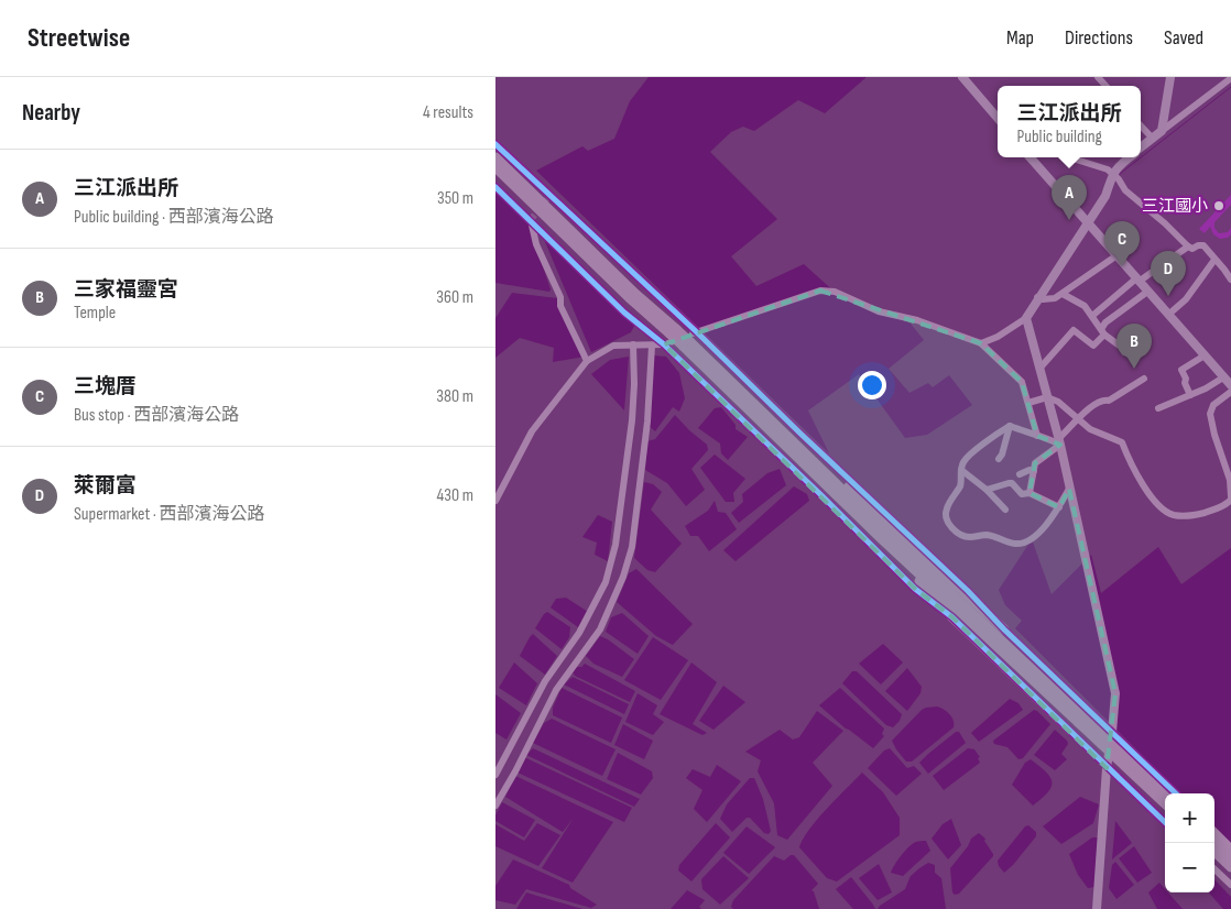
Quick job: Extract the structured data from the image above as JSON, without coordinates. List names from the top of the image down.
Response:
{
  "places": ["三江國小"],
  "page": {
    "header": "Streetwise",
    "nav": ["Map", "Directions", "Saved"],
    "heading": ["Nearby", "4 results"],
    "popup": ["三江派出所", "Public building"],
    "list": [
      {
        "mark": "A",
        "name": "三江派出所",
        "note": "Public building · 西部濱海公路",
        "value": "350 m"
      },
      {
        "mark": "B",
        "name": "三家福靈宮",
        "note": "Temple",
        "value": "360 m"
      },
      {
        "mark": "C",
        "name": "三塊厝",
        "note": "Bus stop · 西部濱海公路",
        "value": "380 m"
      },
      {
        "mark": "D",
        "name": "萊爾富",
        "note": "Supermarket · 西部濱海公路",
        "value": "430 m"
      }
    ],
    "pins": [
      "A",
      "C",
      "D",
      "B"
    ],
    "map_buttons": ["+", "−"]
  }
}
